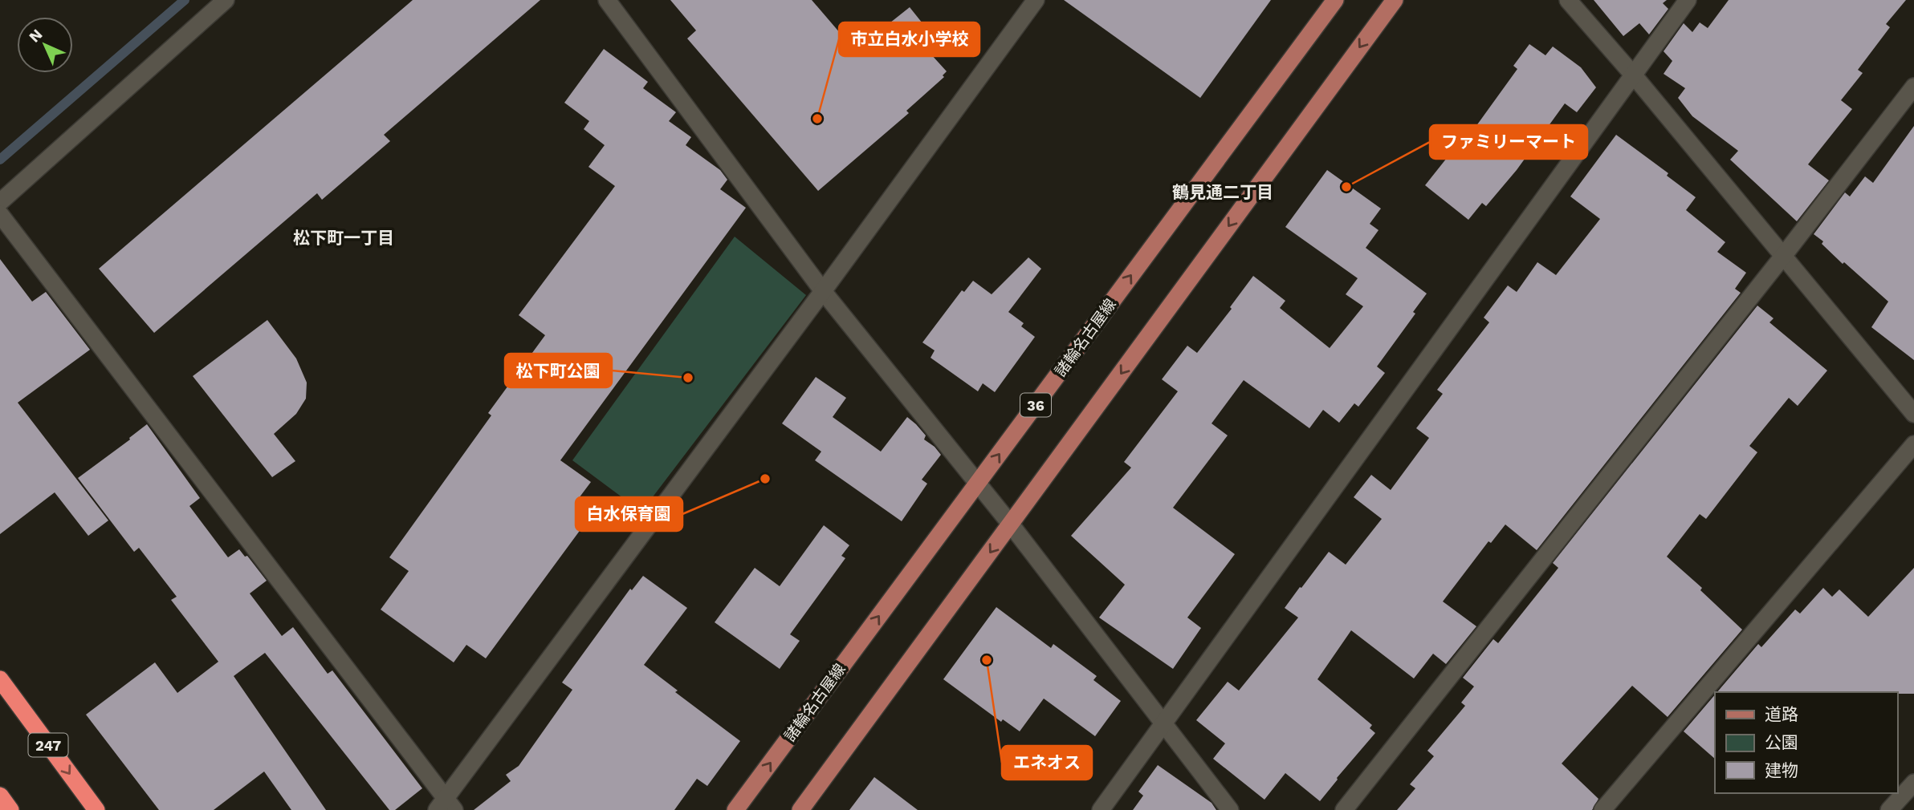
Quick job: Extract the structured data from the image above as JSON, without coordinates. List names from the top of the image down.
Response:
{
  "streets": {
    "highway": ["247"],
    "main road": ["諸輪名古屋線", "36"]
  },
  "districts": ["鶴見通二丁目", "松下町一丁目"],
  "places": [
    "市立白水小学校",
    "ファミリーマート",
    "松下町公園",
    "白水保育園",
    "エネオス"
  ],
  "legend": ["道路", "公園", "建物"],
  "north": "top left"
}
